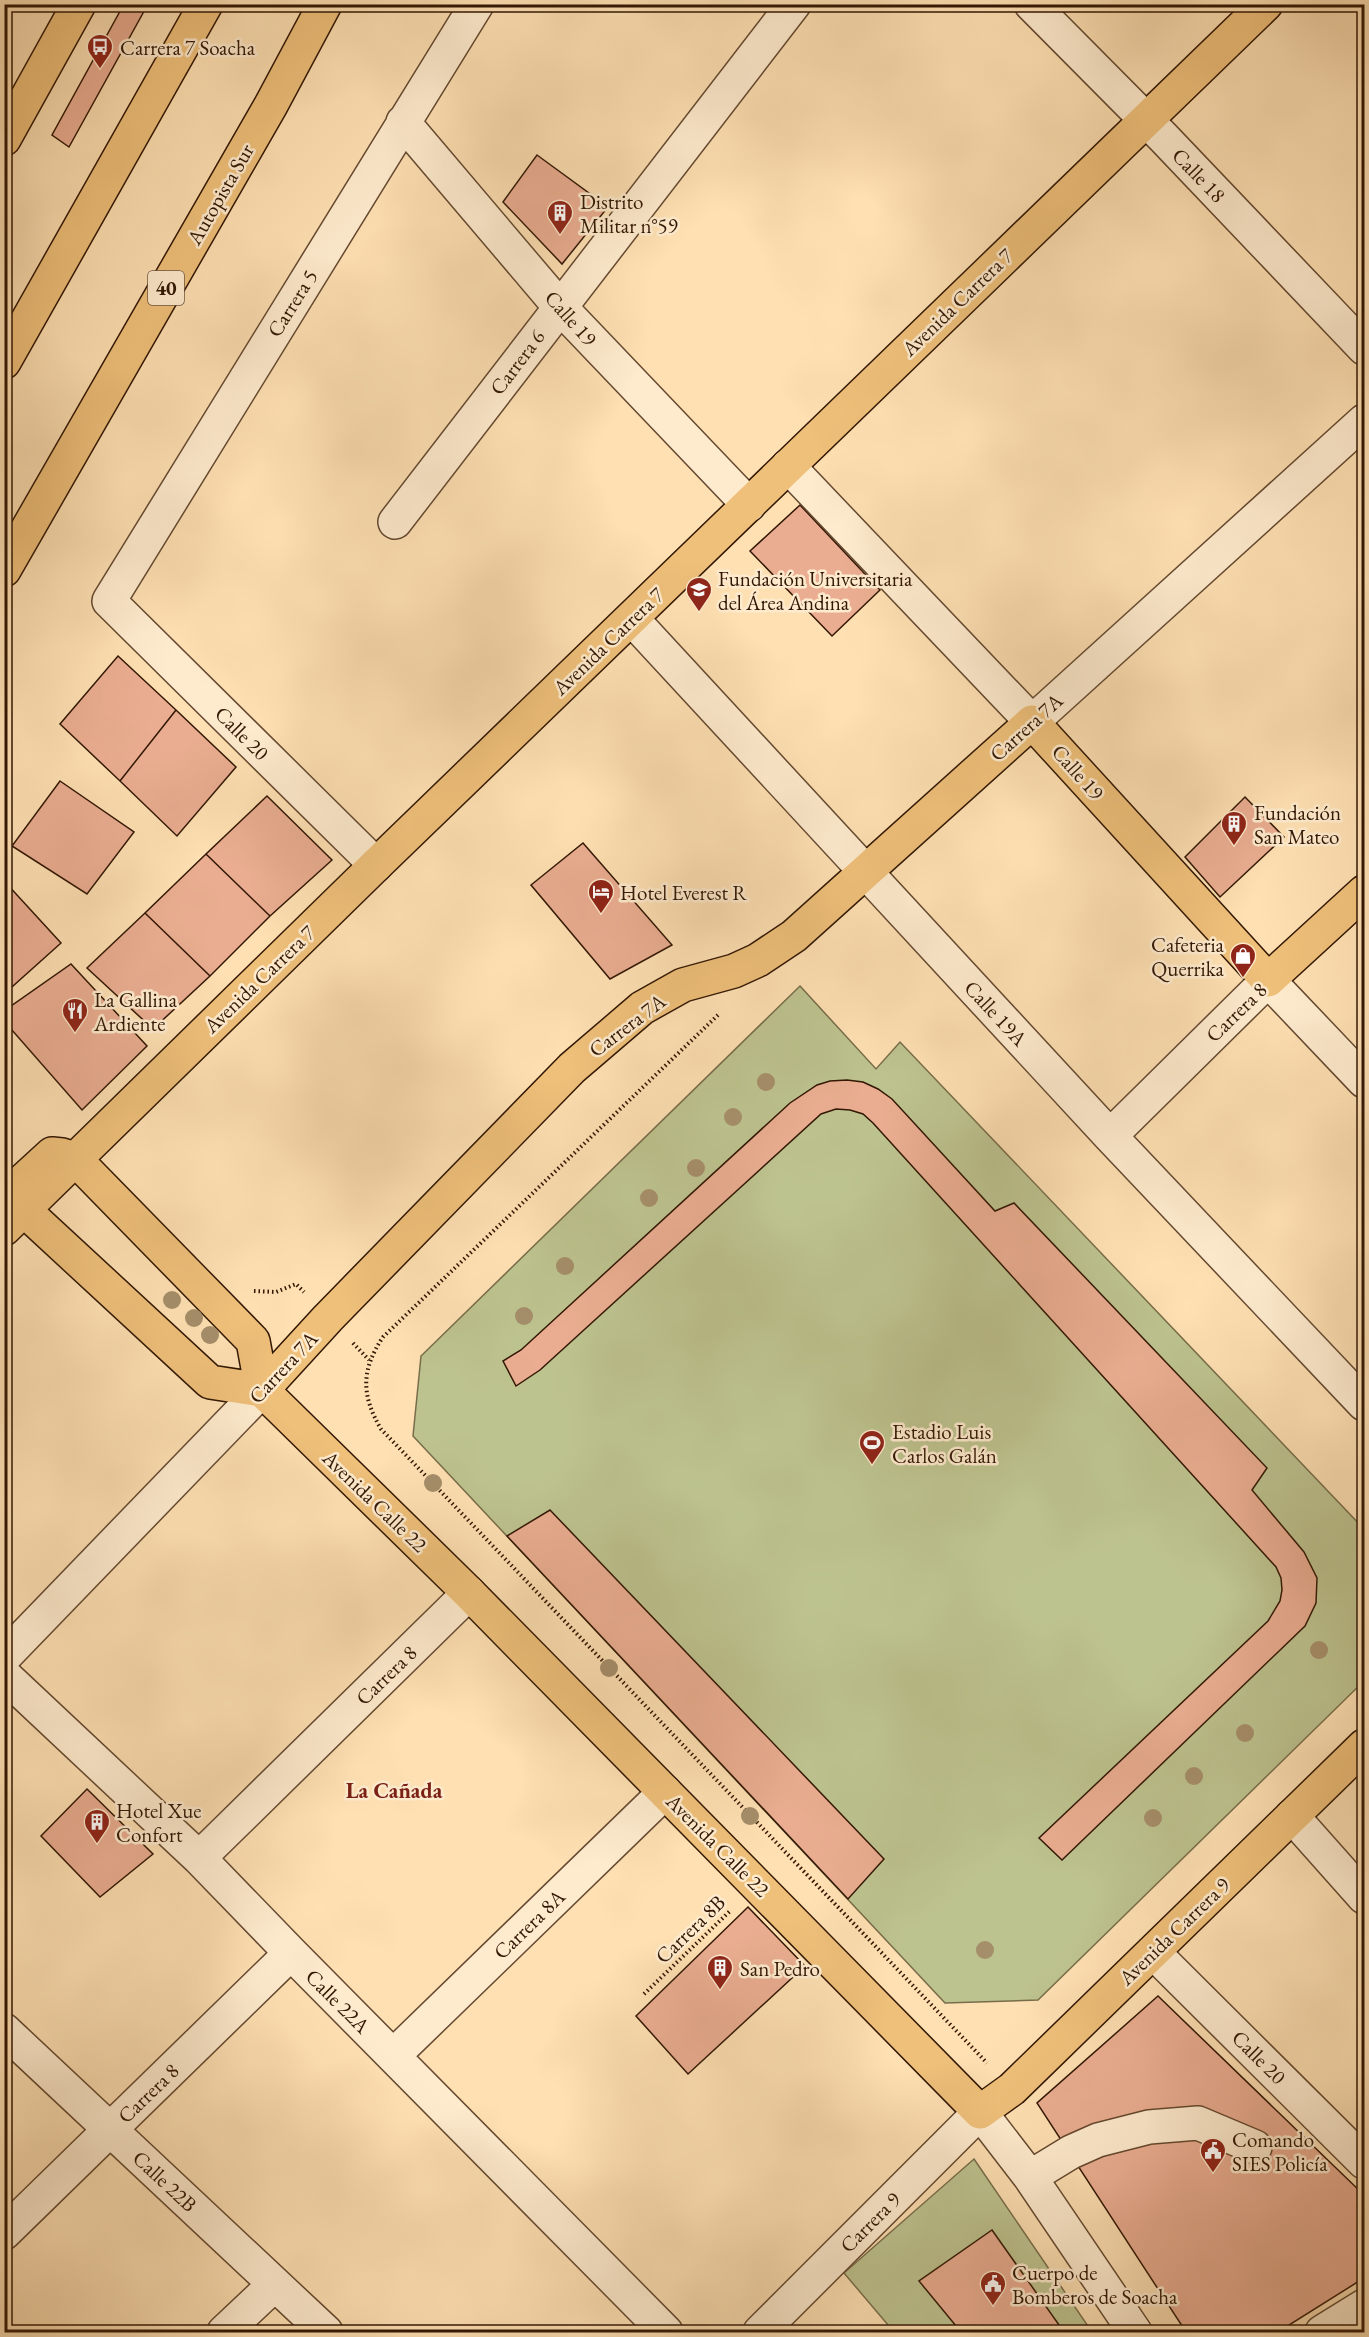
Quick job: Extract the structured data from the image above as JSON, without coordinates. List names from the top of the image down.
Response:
{
  "streets": {
    "main road": [
      "Autopista Sur",
      "40",
      "Avenida Carrera 7",
      "Calle 19",
      "Carrera 7A",
      "Carrera 8",
      "Avenida Calle 22",
      "Avenida Carrera 9"
    ],
    "street": [
      "Calle 18",
      "Carrera 5",
      "Carrera 6",
      "Calle 20",
      "Calle 19A",
      "Carrera 8A",
      "Calle 22A",
      "Calle 22B",
      "Carrera 9"
    ],
    "path": ["Carrera 8B"]
  },
  "crossings": [
    ["Calle 18", "Avenida Carrera 7"],
    ["Avenida Carrera 7", "Calle 19"],
    ["Avenida Carrera 7", "Calle 20"],
    ["Avenida Carrera 7", "Calle 19A"],
    ["Carrera 5", "Calle 19"],
    ["Carrera 5", "Calle 20"],
    ["Calle 19", "Carrera 6"],
    ["Calle 19", "Carrera 7A"],
    ["Calle 19", "Carrera 8"],
    ["Carrera 7A", "Calle 19A"],
    ["Carrera 7A", "Avenida Calle 22"],
    ["Calle 20", "Avenida Carrera 9"],
    ["Carrera 8", "Calle 19A"],
    ["Carrera 8", "Avenida Calle 22"],
    ["Carrera 8", "Calle 22A"],
    ["Carrera 8", "Calle 22B"],
    ["Avenida Calle 22", "Carrera 8A"],
    ["Avenida Calle 22", "Carrera 8B"],
    ["Avenida Calle 22", "Avenida Carrera 9"],
    ["Avenida Calle 22", "Carrera 9"],
    ["Carrera 8A", "Calle 22A"],
    ["Avenida Carrera 9", "Carrera 9"]
  ],
  "districts": ["La Cañada"],
  "places": {
    "bus stop": ["Carrera 7 Soacha"],
    "building": [
      "Distrito Militar n°59",
      "Fundación San Mateo",
      "Hotel Xue Confort",
      "San Pedro"
    ],
    "school or university": ["Fundación Universitaria del Área Andina"],
    "hotel": ["Hotel Everest R"],
    "shop": ["Cafeteria Querrika"],
    "restaurant": ["La Gallina Ardiente"],
    "sports": ["Estadio Luis Carlos Galán"],
    "public building": ["Comando SIES Policía", "Cuerpo de Bomberos de Soacha"]
  }
}
